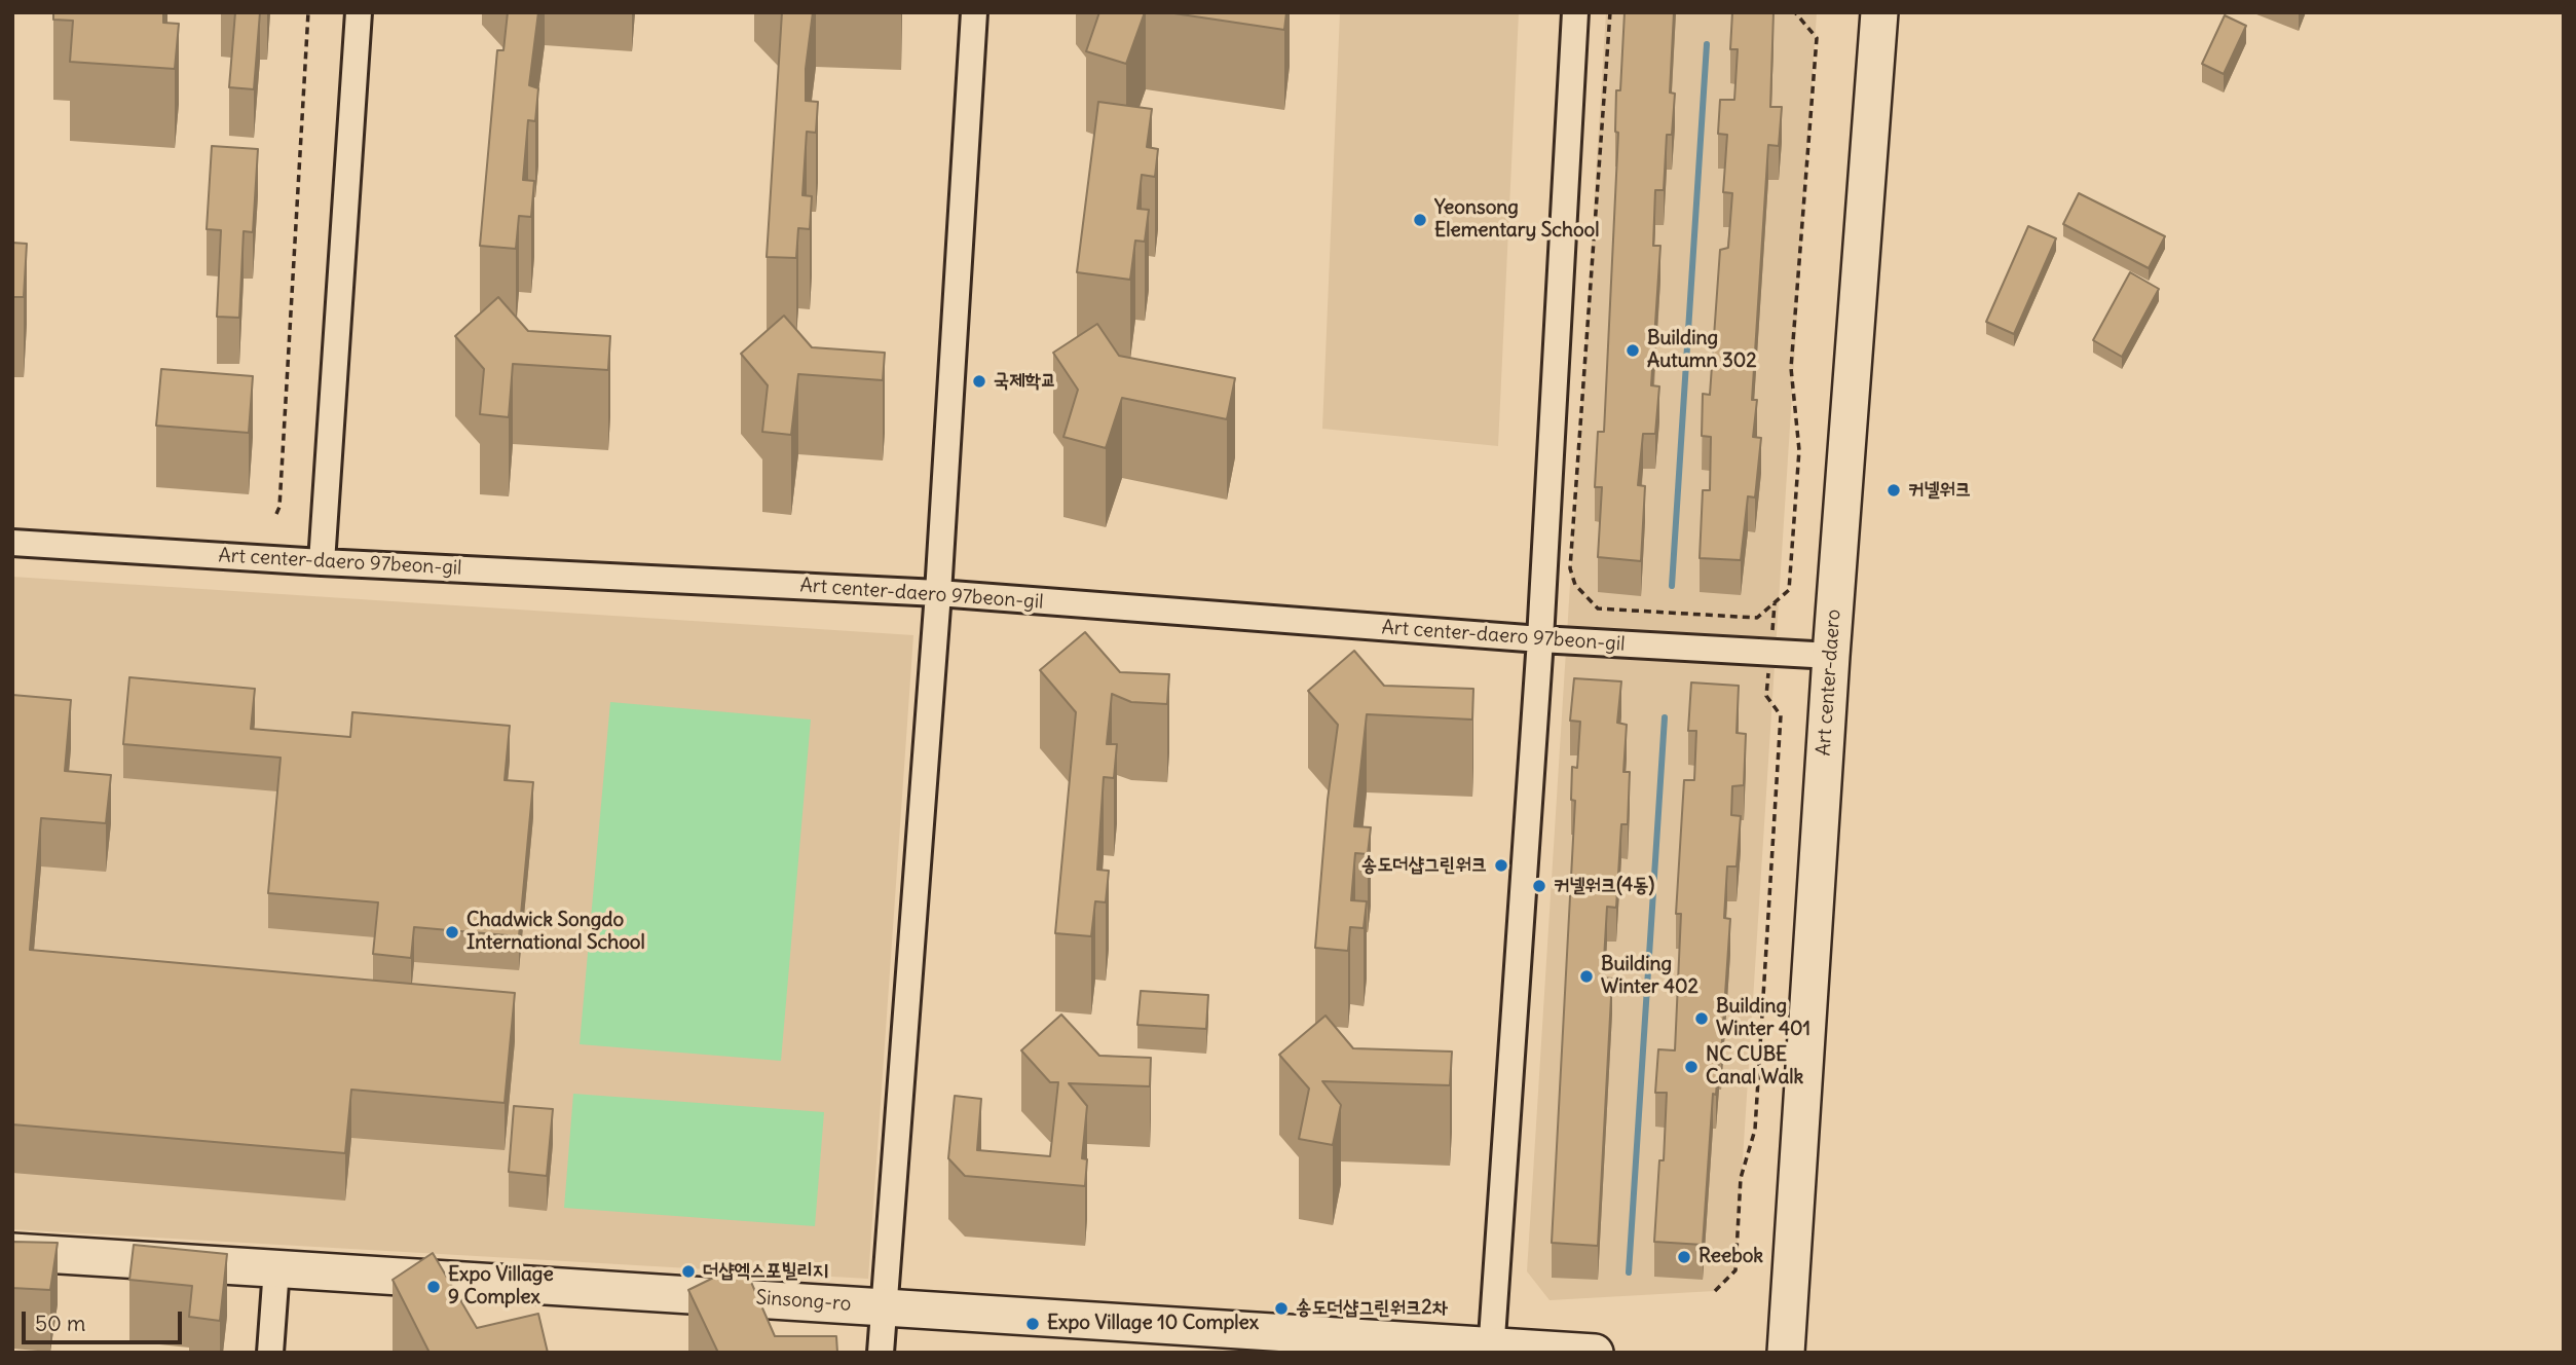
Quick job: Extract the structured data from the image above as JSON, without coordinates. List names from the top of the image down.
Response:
{
  "streets": {
    "street": ["Art center-daero 97beon-gil", "Art center-daero", "Sinsong-ro"]
  },
  "crossings": [
    ["Art center-daero 97beon-gil", "Art center-daero"]
  ],
  "places": [
    "Yeonsong Elementary School",
    "Building Autumn 302",
    "국제학교",
    "커넬워크",
    "송도더샵그린워크",
    "커넬워크(4동)",
    "Chadwick Songdo International School",
    "Building Winter 402",
    "Building Winter 401",
    "NC CUBE Canal Walk",
    "Reebok",
    "더샵엑스포빌리지",
    "Expo Village 9 Complex",
    "송도더샵그린워크2차",
    "Expo Village 10 Complex"
  ],
  "scale_bar": "50 m"
}
